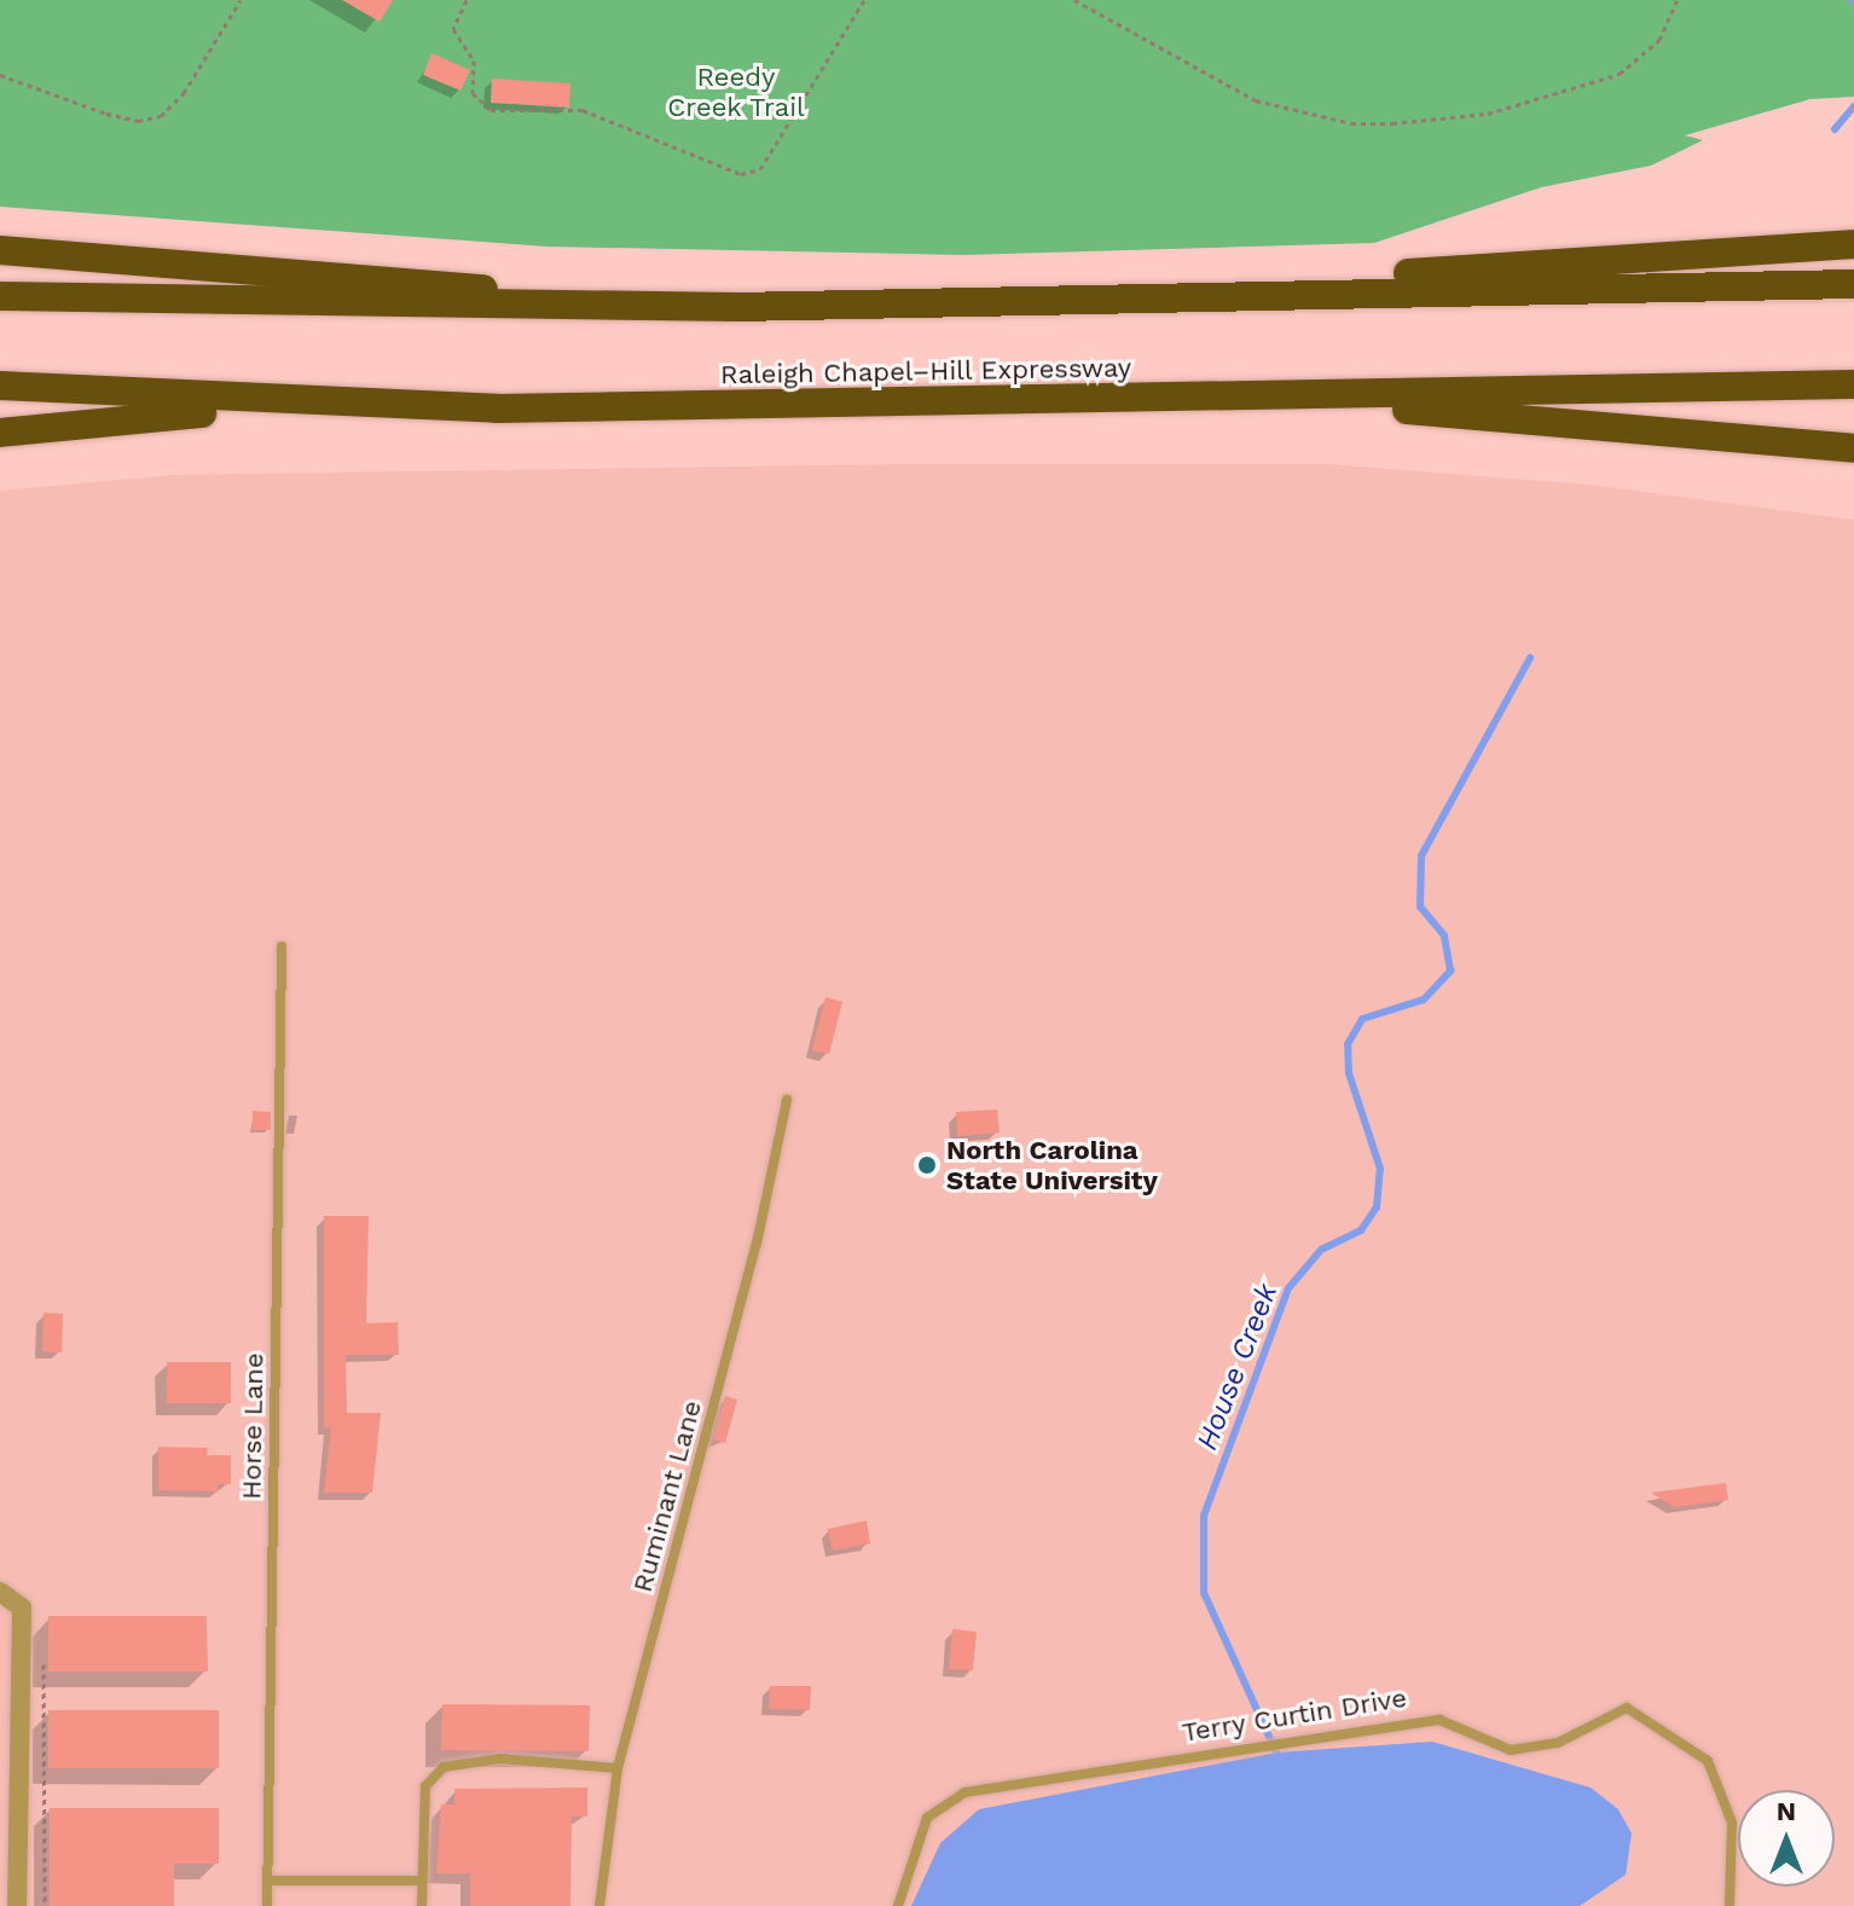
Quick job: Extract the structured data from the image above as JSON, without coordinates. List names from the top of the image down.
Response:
{
  "streets": {
    "highway": ["Raleigh Chapel–Hill Expressway"],
    "lane": ["Horse Lane", "Ruminant Lane", "Terry Curtin Drive"]
  },
  "water": ["House Creek"],
  "parks": ["Reedy Creek Trail"],
  "places": ["North Carolina State University"],
  "north": "top"
}
